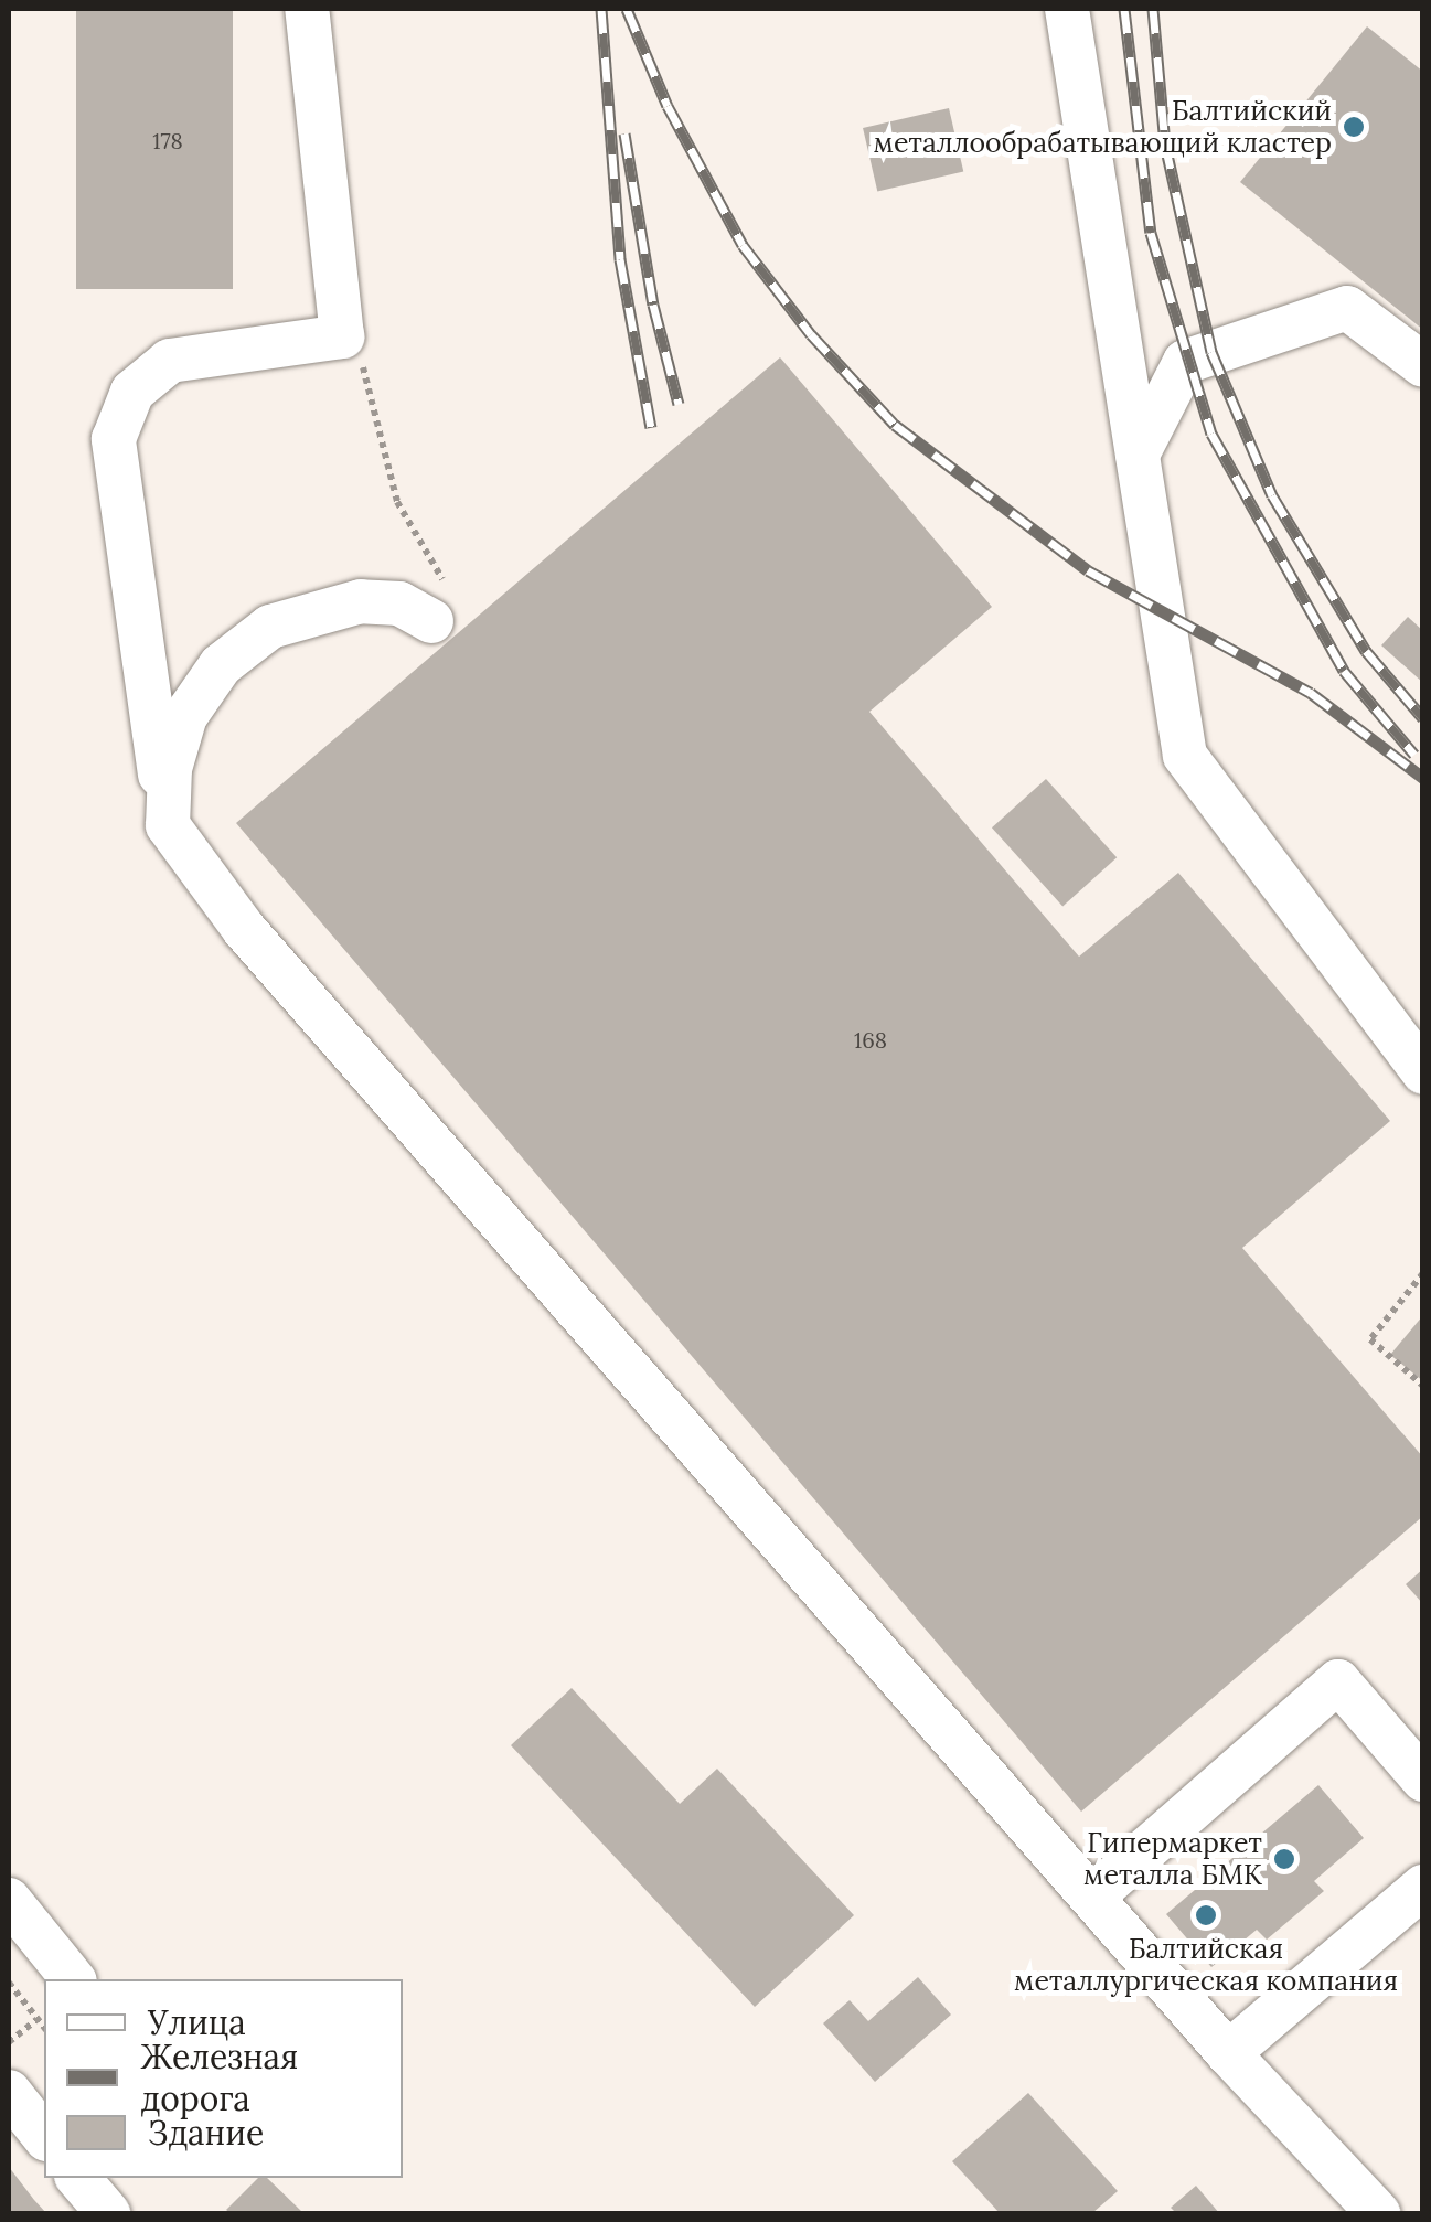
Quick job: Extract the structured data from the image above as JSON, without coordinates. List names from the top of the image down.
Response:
{
  "places": ["Балтийский металлообрабатывающий кластер", "Гипермаркет металла БМК", "Балтийская металлургическая компания"],
  "house_numbers": ["178", "168"],
  "legend": ["Улица", "Железная дорога", "Здание"]
}
